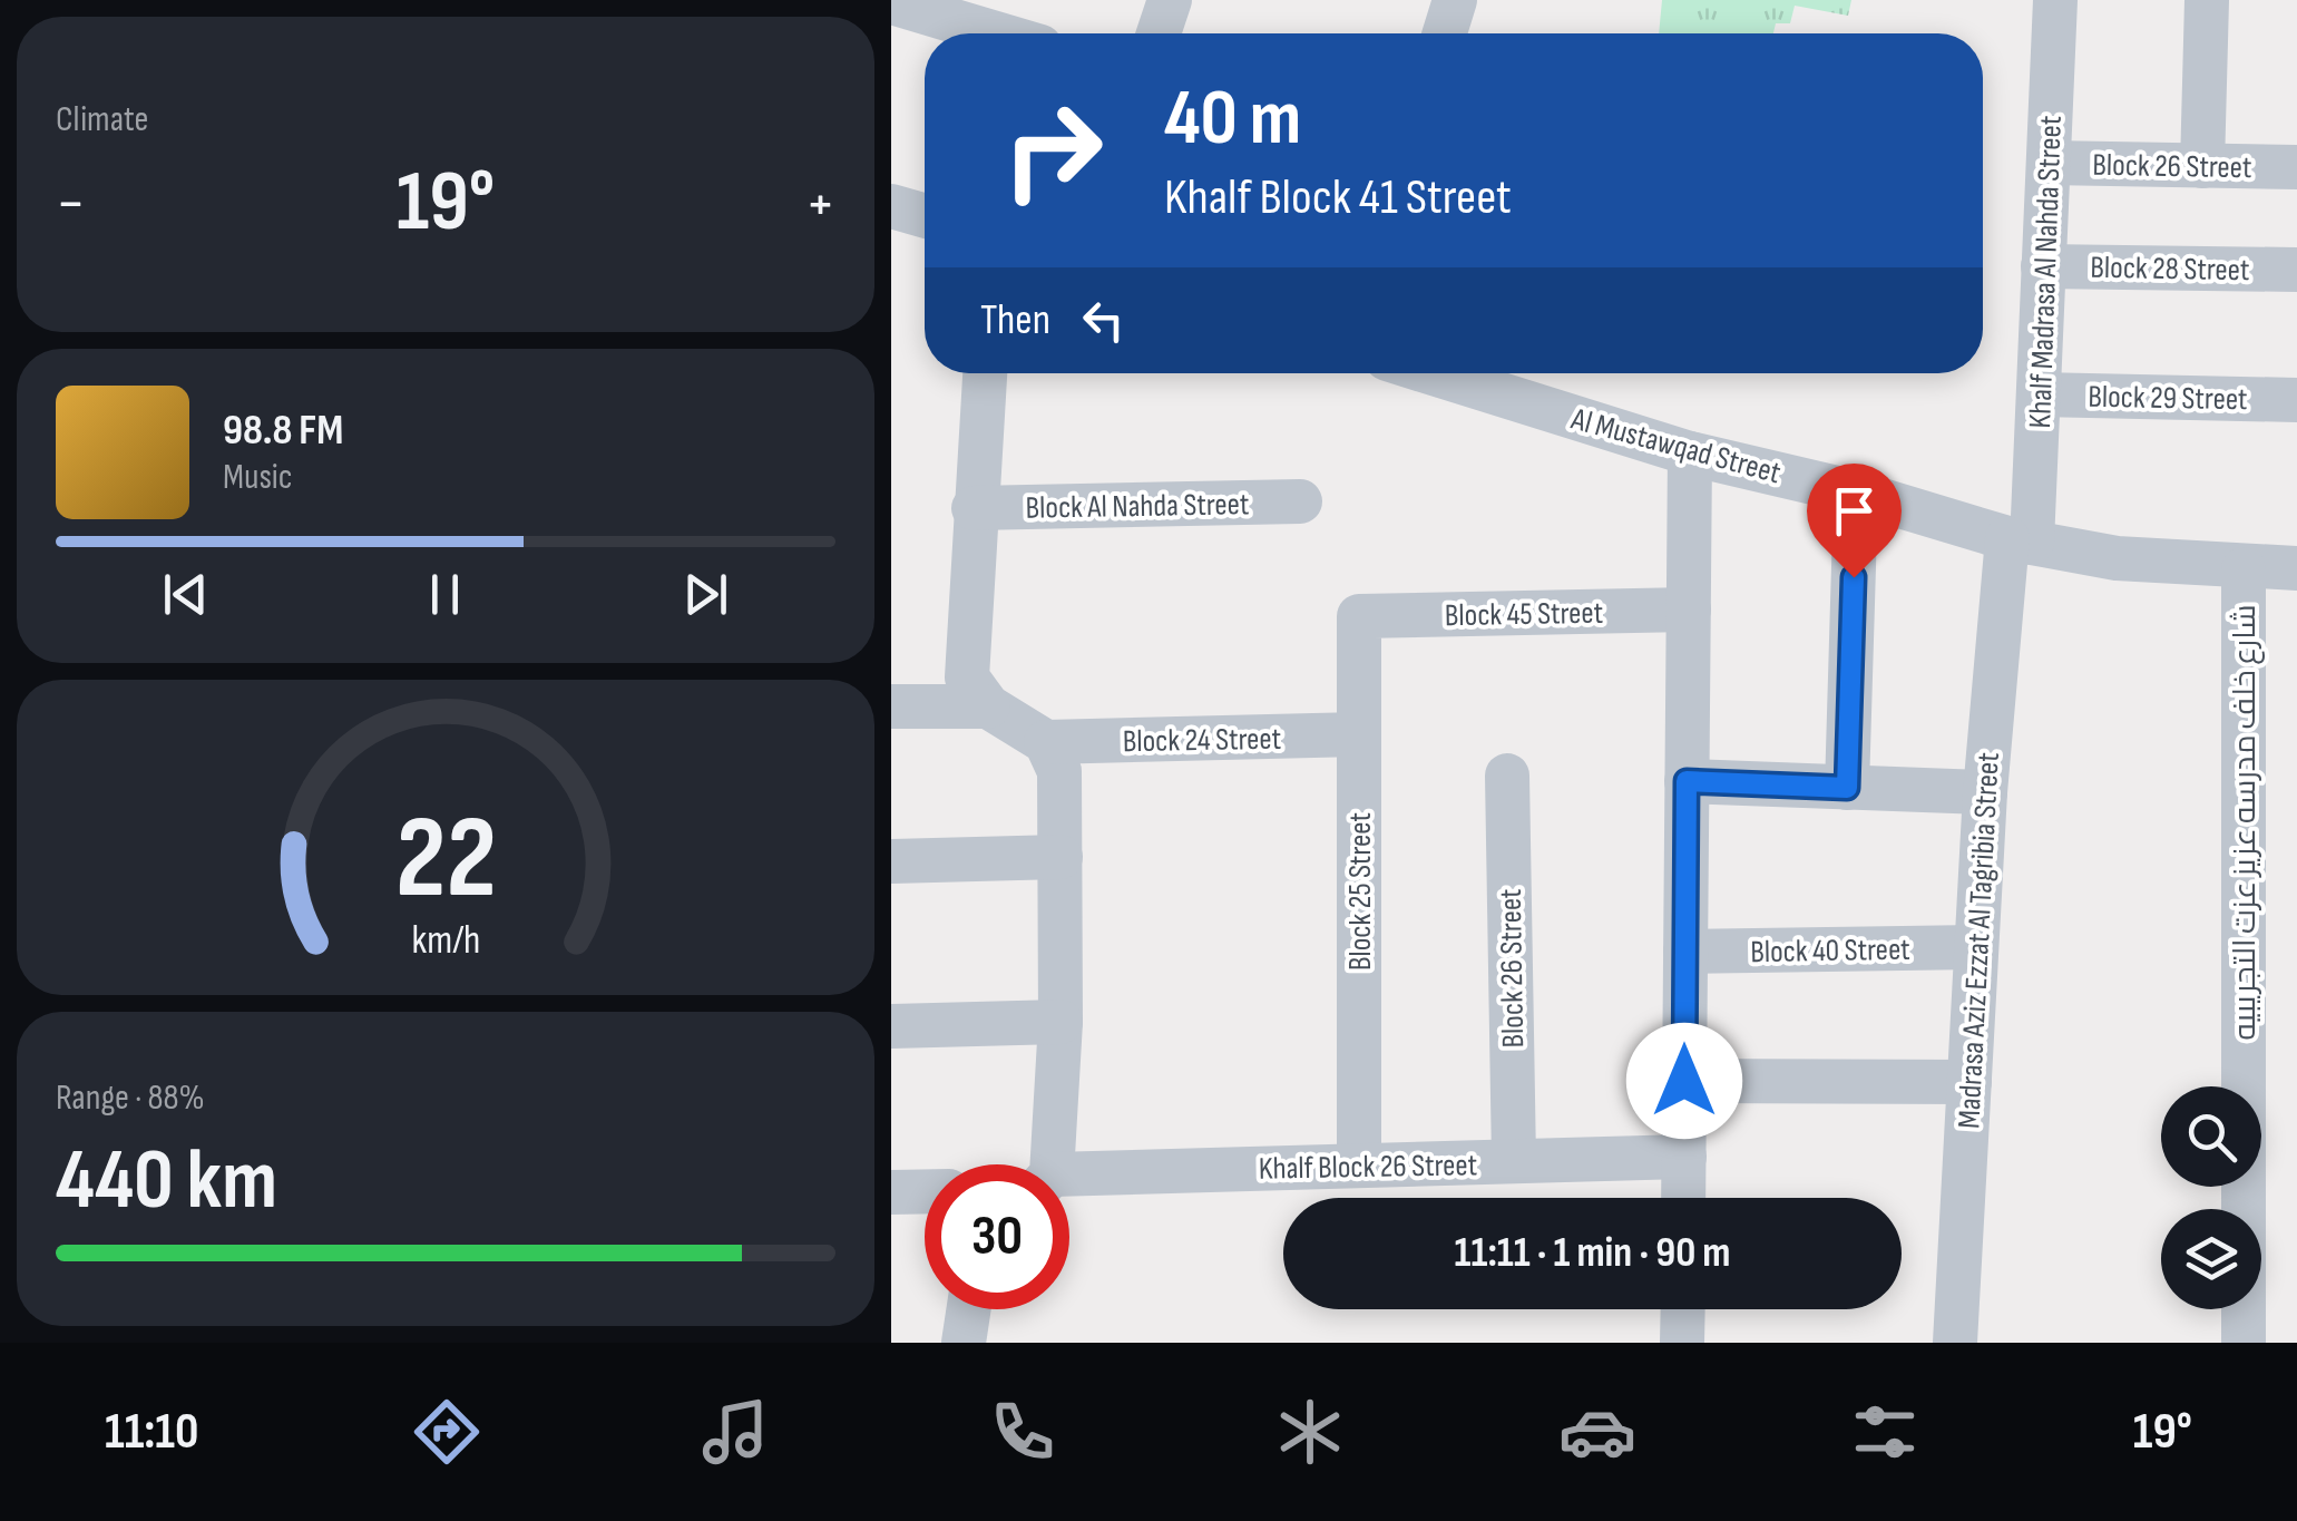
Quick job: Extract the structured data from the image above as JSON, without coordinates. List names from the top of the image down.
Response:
{
  "streets": {
    "street": [
      "Block 26 Street",
      "Block 28 Street",
      "Khalf Madrasa Al Nahda Street",
      "Block 29 Street",
      "Al Mustawqad Street",
      "Block Al Nahda Street",
      "Block 45 Street",
      "Block 24 Street",
      "شارع خلف مدرسه عزيز عزت التجريبيه",
      "Block 25 Street",
      "Madrasa Aziz Ezzat Al Tagribia Street",
      "Block 40 Street",
      "Khalf Block 26 Street"
    ]
  },
  "crossings": [
    ["Block 26 Street", "Khalf Madrasa Al Nahda Street"],
    ["Block 26 Street", "Khalf Block 26 Street"],
    ["Block 28 Street", "Khalf Madrasa Al Nahda Street"],
    ["Khalf Madrasa Al Nahda Street", "Block 29 Street"],
    ["Khalf Madrasa Al Nahda Street", "Al Mustawqad Street"],
    ["Khalf Madrasa Al Nahda Street", "Madrasa Aziz Ezzat Al Tagribia Street"],
    ["Al Mustawqad Street", "شارع خلف مدرسه عزيز عزت التجريبيه"],
    ["Al Mustawqad Street", "Madrasa Aziz Ezzat Al Tagribia Street"],
    ["Block 45 Street", "Block 25 Street"],
    ["Block 24 Street", "Block 25 Street"],
    ["Block 25 Street", "Khalf Block 26 Street"],
    ["Madrasa Aziz Ezzat Al Tagribia Street", "Block 40 Street"]
  ],
  "page": {
    "tile": [
      "Climate",
      ["Range · 88%", "440 km"]
    ],
    "turn": ["40 m", "Khalf Block 41 Street"],
    "heat": ["−", "19°", "+"],
    "then": "Then",
    "song": ["98.8 FM", "Music"],
    "limit": "30",
    "trip": "11:11 · 1 min · 90 m",
    "tabs": ["11:10", "19°"],
    "gauge": ["22", "km/h"]
  }
}
